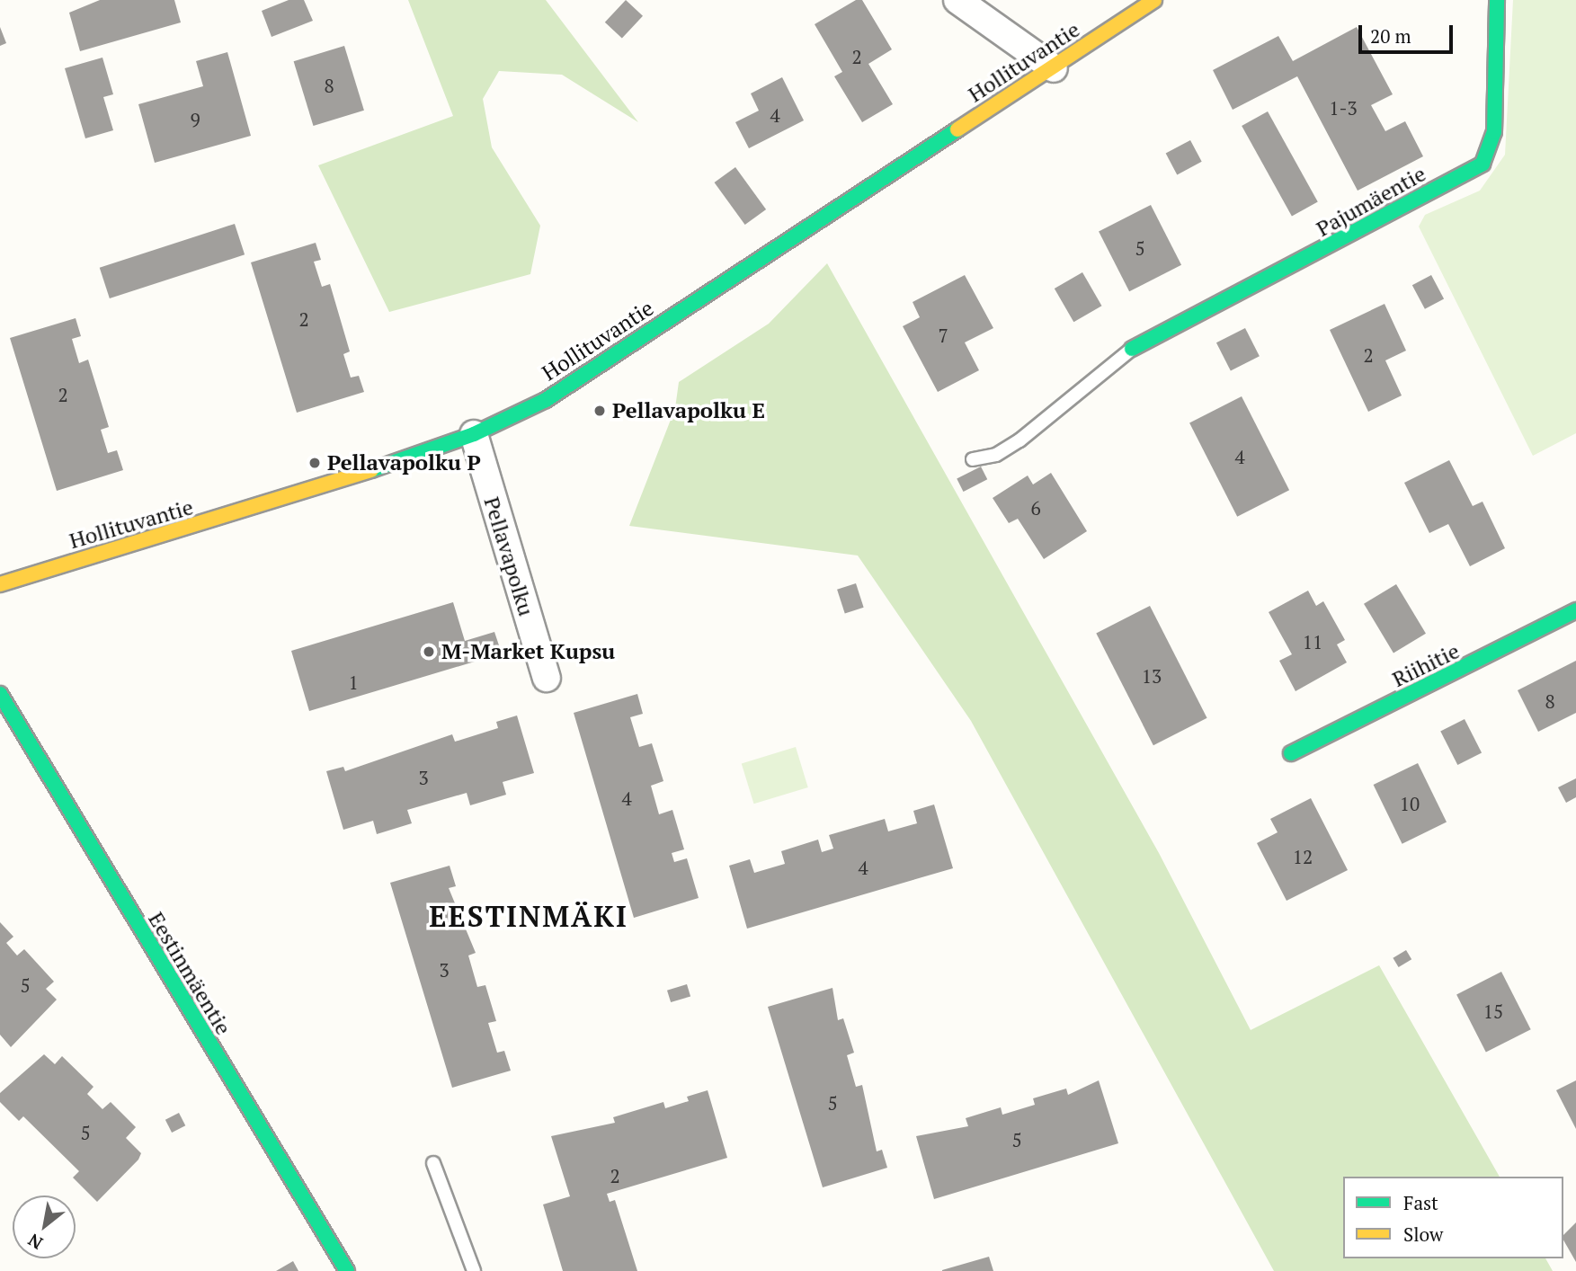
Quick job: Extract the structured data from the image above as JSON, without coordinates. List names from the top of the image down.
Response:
{
  "streets": {
    "street": [
      "Hollituvantie",
      "Pajumäentie",
      "Pellavapolku",
      "Riihitie",
      "Eestinmäentie"
    ]
  },
  "crossings": [
    ["Hollituvantie", "Pellavapolku"]
  ],
  "districts": ["EESTINMÄKI"],
  "places": ["Pellavapolku E", "Pellavapolku P", "M-Market Kupsu"],
  "house_numbers": [
    "2",
    "8",
    "1-3",
    "4",
    "9",
    "5",
    "2",
    "7",
    "2",
    "2",
    "4",
    "6",
    "11",
    "13",
    "1",
    "8",
    "3",
    "4",
    "10",
    "12",
    "4",
    "3",
    "5",
    "15",
    "5",
    "5",
    "5",
    "2"
  ],
  "legend": ["Fast", "Slow"],
  "scale_bar": "20 m",
  "north": "bottom left"
}
